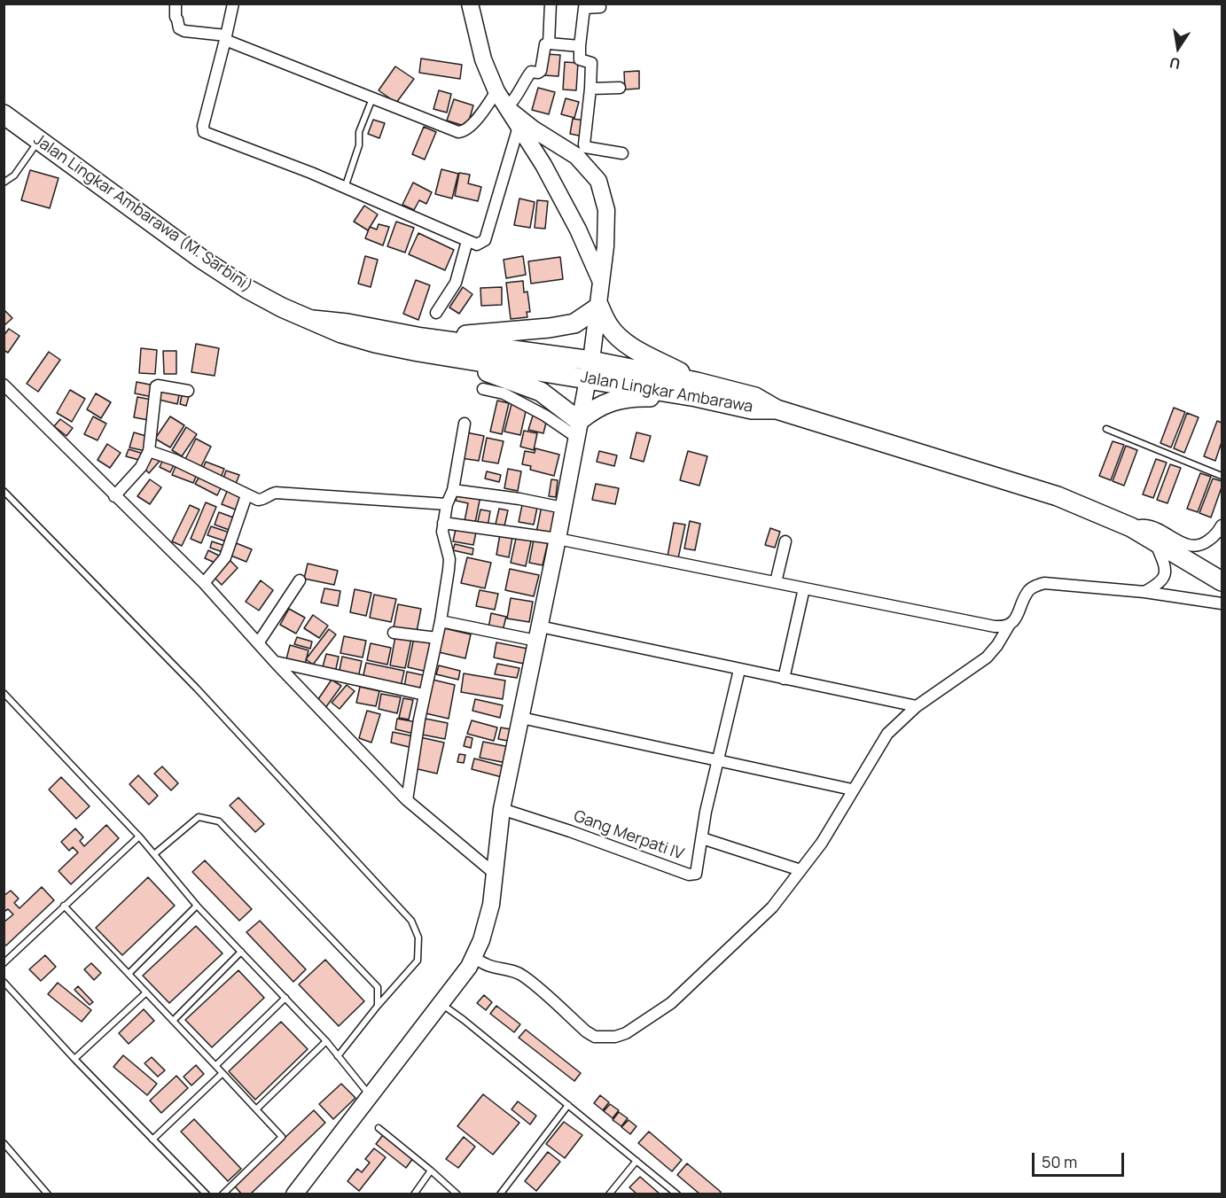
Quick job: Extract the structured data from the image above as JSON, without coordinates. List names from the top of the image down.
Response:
{
  "streets": {
    "highway": ["Jalan Lingkar Ambarawa (M. Sarbini)", "Jalan Lingkar Ambarawa"],
    "street": ["Gang Merpati IV"]
  },
  "crossings": [
    ["Jalan Lingkar Ambarawa (M. Sarbini)", "Jalan Lingkar Ambarawa"]
  ],
  "scale_bar": "50 m",
  "north": "bottom"
}
